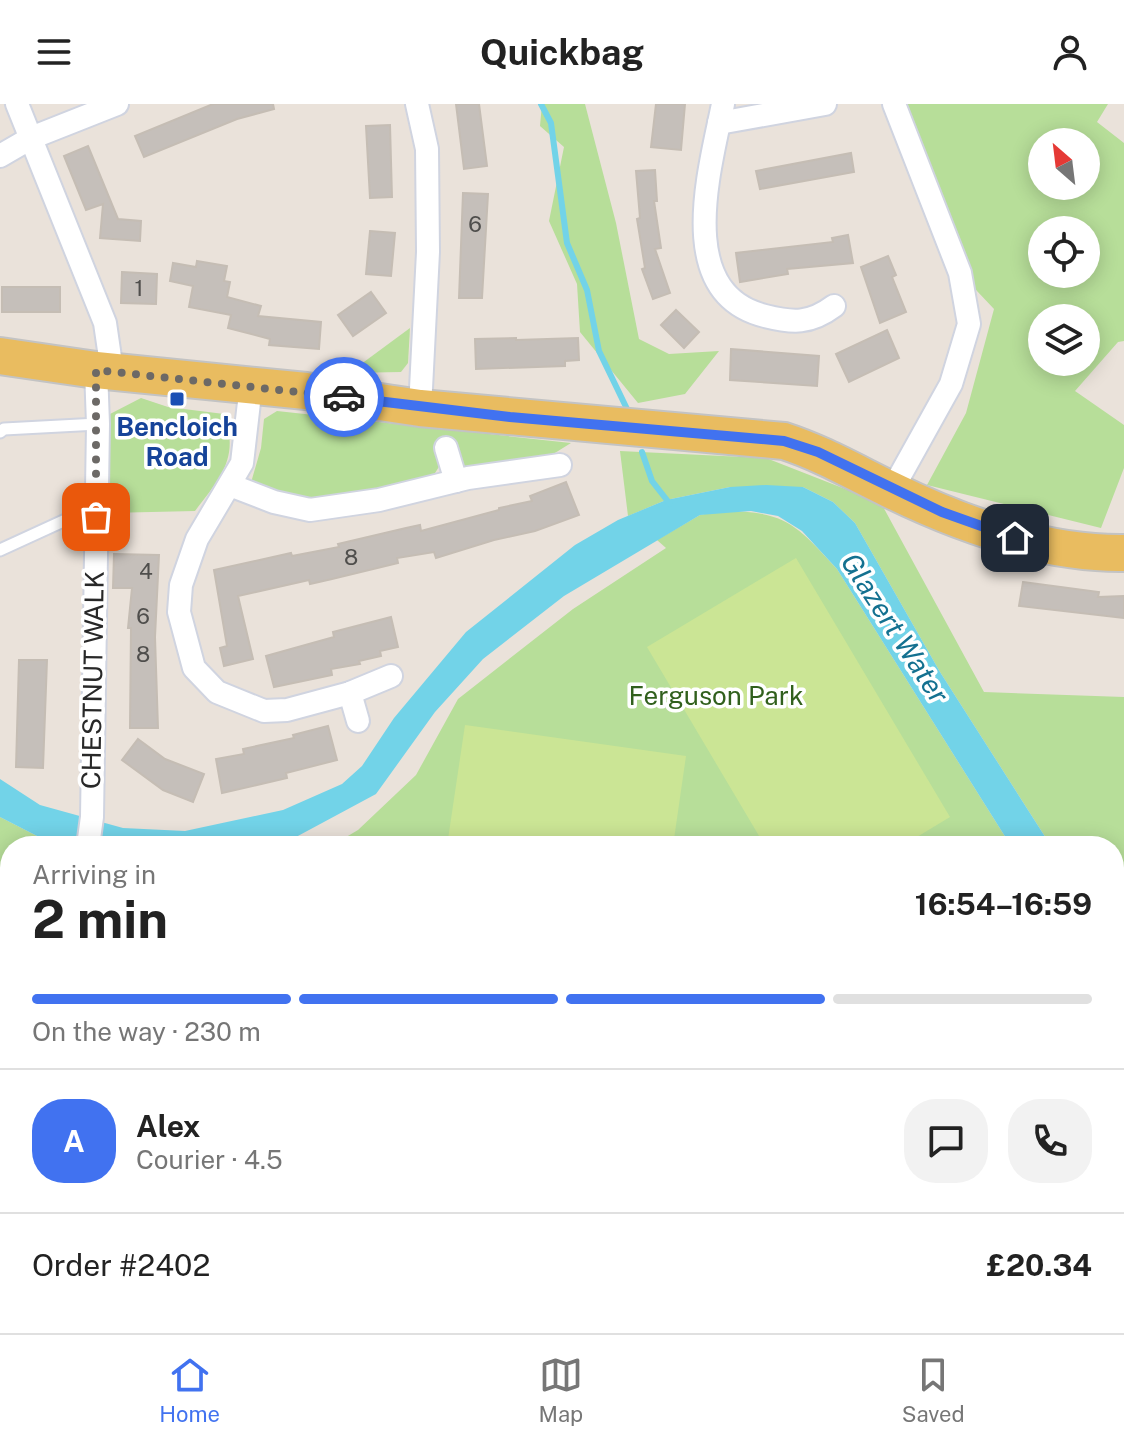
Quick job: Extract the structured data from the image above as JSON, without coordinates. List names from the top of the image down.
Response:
{
  "streets": {
    "street": ["CHESTNUT WALK"]
  },
  "water": ["Glazert Water"],
  "parks": ["Ferguson Park"],
  "places": {
    "transit": ["Bencloich Road"]
  },
  "house_numbers": [
    "6",
    "1",
    "8",
    "4",
    "6",
    "8"
  ],
  "north": "top left",
  "page": {
    "header": "Quickbag",
    "heading": ["2 min", "Arriving in", "16:54–16:59"],
    "panel": [
      "Alex",
      "Courier · 4.5",
      "Order #2402",
      "£20.34"
    ],
    "bar": "On the way · 230 m",
    "round": "A",
    "tabs": ["Home", "Map", "Saved"]
  }
}
